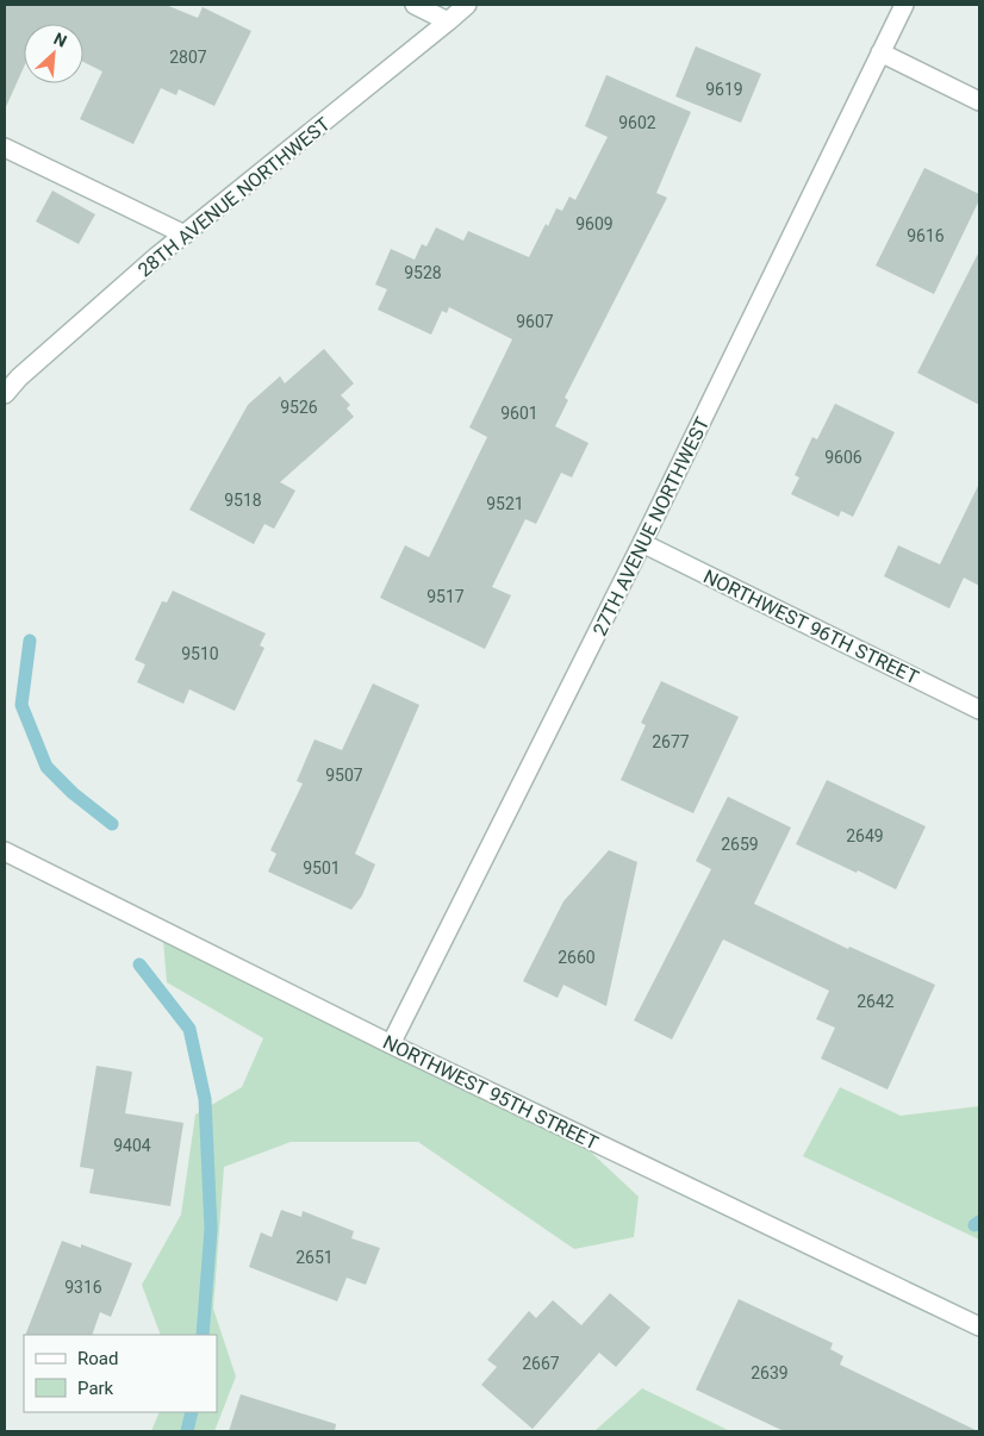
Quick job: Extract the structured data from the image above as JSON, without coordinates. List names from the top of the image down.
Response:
{
  "streets": {
    "street": [
      "28TH AVENUE NORTHWEST",
      "27TH AVENUE NORTHWEST",
      "NORTHWEST 96TH STREET",
      "NORTHWEST 95TH STREET"
    ]
  },
  "crossings": [
    ["27TH AVENUE NORTHWEST", "NORTHWEST 96TH STREET"],
    ["27TH AVENUE NORTHWEST", "NORTHWEST 95TH STREET"]
  ],
  "house_numbers": [
    "2807",
    "9619",
    "9602",
    "9609",
    "9616",
    "9528",
    "9607",
    "9526",
    "9601",
    "9606",
    "9518",
    "9521",
    "9517",
    "9510",
    "2677",
    "9507",
    "2649",
    "2659",
    "9501",
    "2660",
    "2642",
    "9404",
    "2651",
    "9316",
    "2667",
    "2639"
  ],
  "legend": ["Road", "Park"],
  "north": "top right"
}
